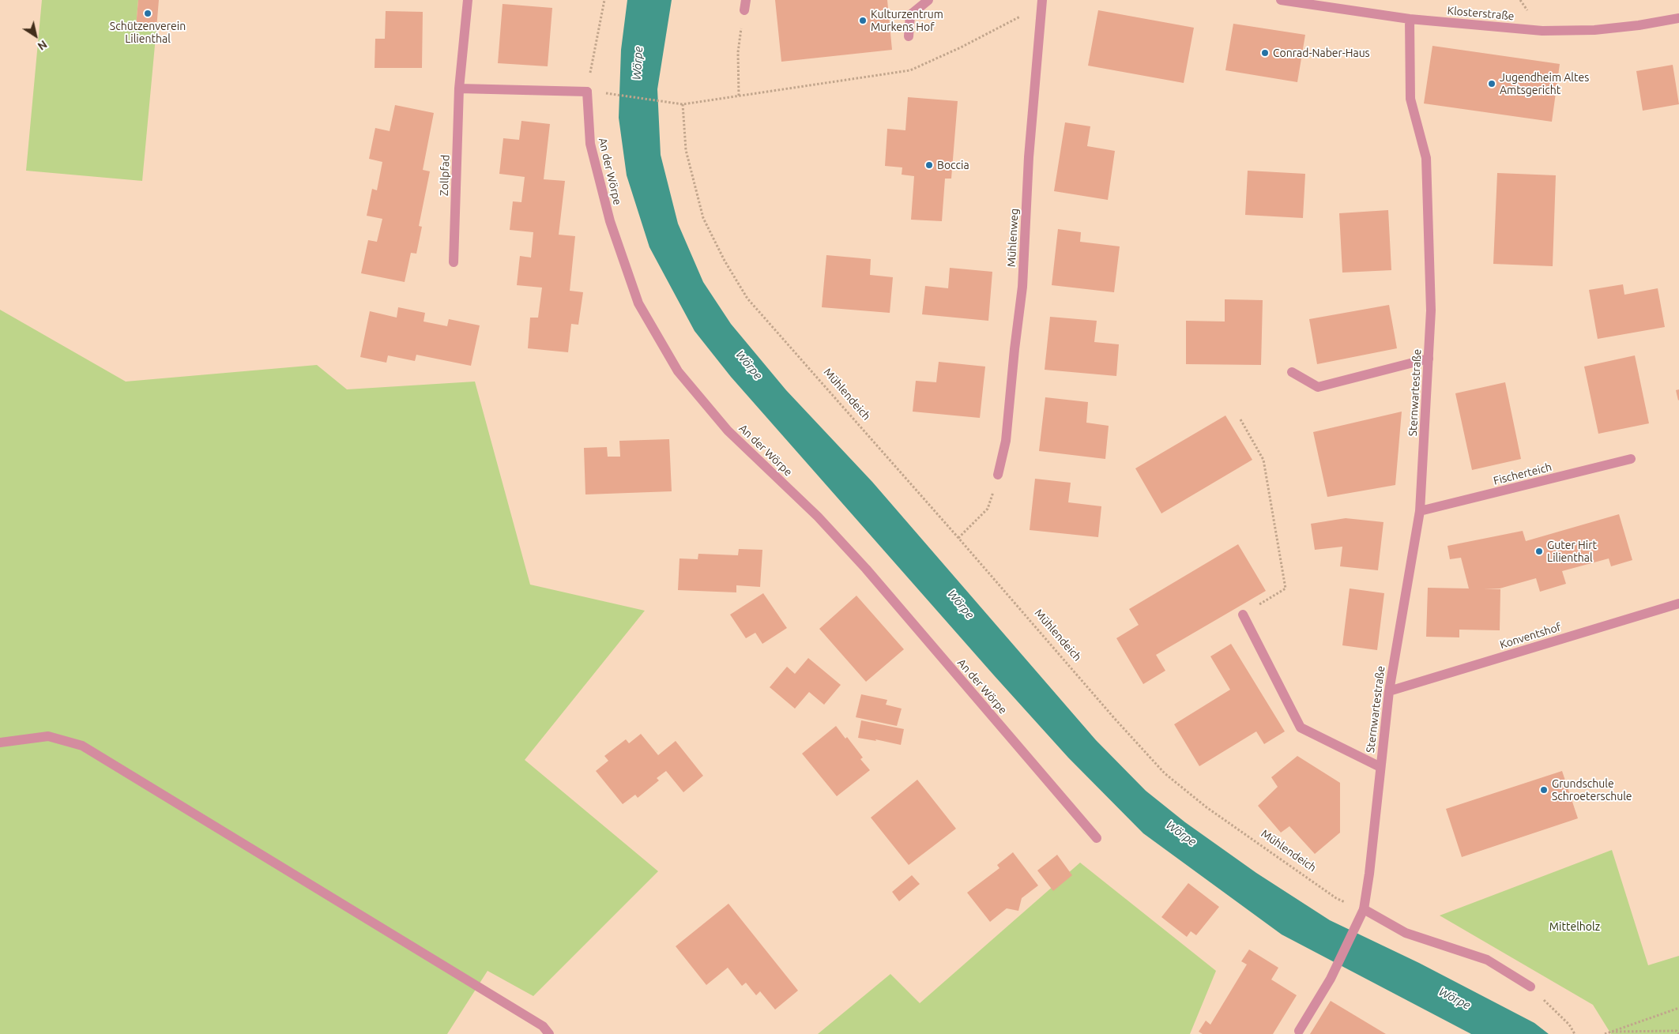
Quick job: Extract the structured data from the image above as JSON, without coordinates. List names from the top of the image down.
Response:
{
  "streets": {
    "street": [
      "Klosterstraße",
      "An der Wörpe",
      "Zollpfad",
      "Mühlenweg",
      "Sternwartestraße",
      "Fischerteich",
      "Konventshof"
    ],
    "path": ["Mühlendeich"]
  },
  "crossings": [
    ["Klosterstraße", "Sternwartestraße"],
    ["Sternwartestraße", "Mühlendeich"],
    ["Sternwartestraße", "Fischerteich"],
    ["Sternwartestraße", "Konventshof"]
  ],
  "water": ["Wörpe"],
  "parks": ["Mittelholz"],
  "places": [
    "Schützenverein Lilienthal",
    "Kulturzentrum Murkens Hof",
    "Conrad-Naber-Haus",
    "Jugendheim Altes Amtsgericht",
    "Boccia",
    "Guter Hirt Lilienthal",
    "Grundschule Schroeterschule"
  ],
  "north": "bottom right"
}
